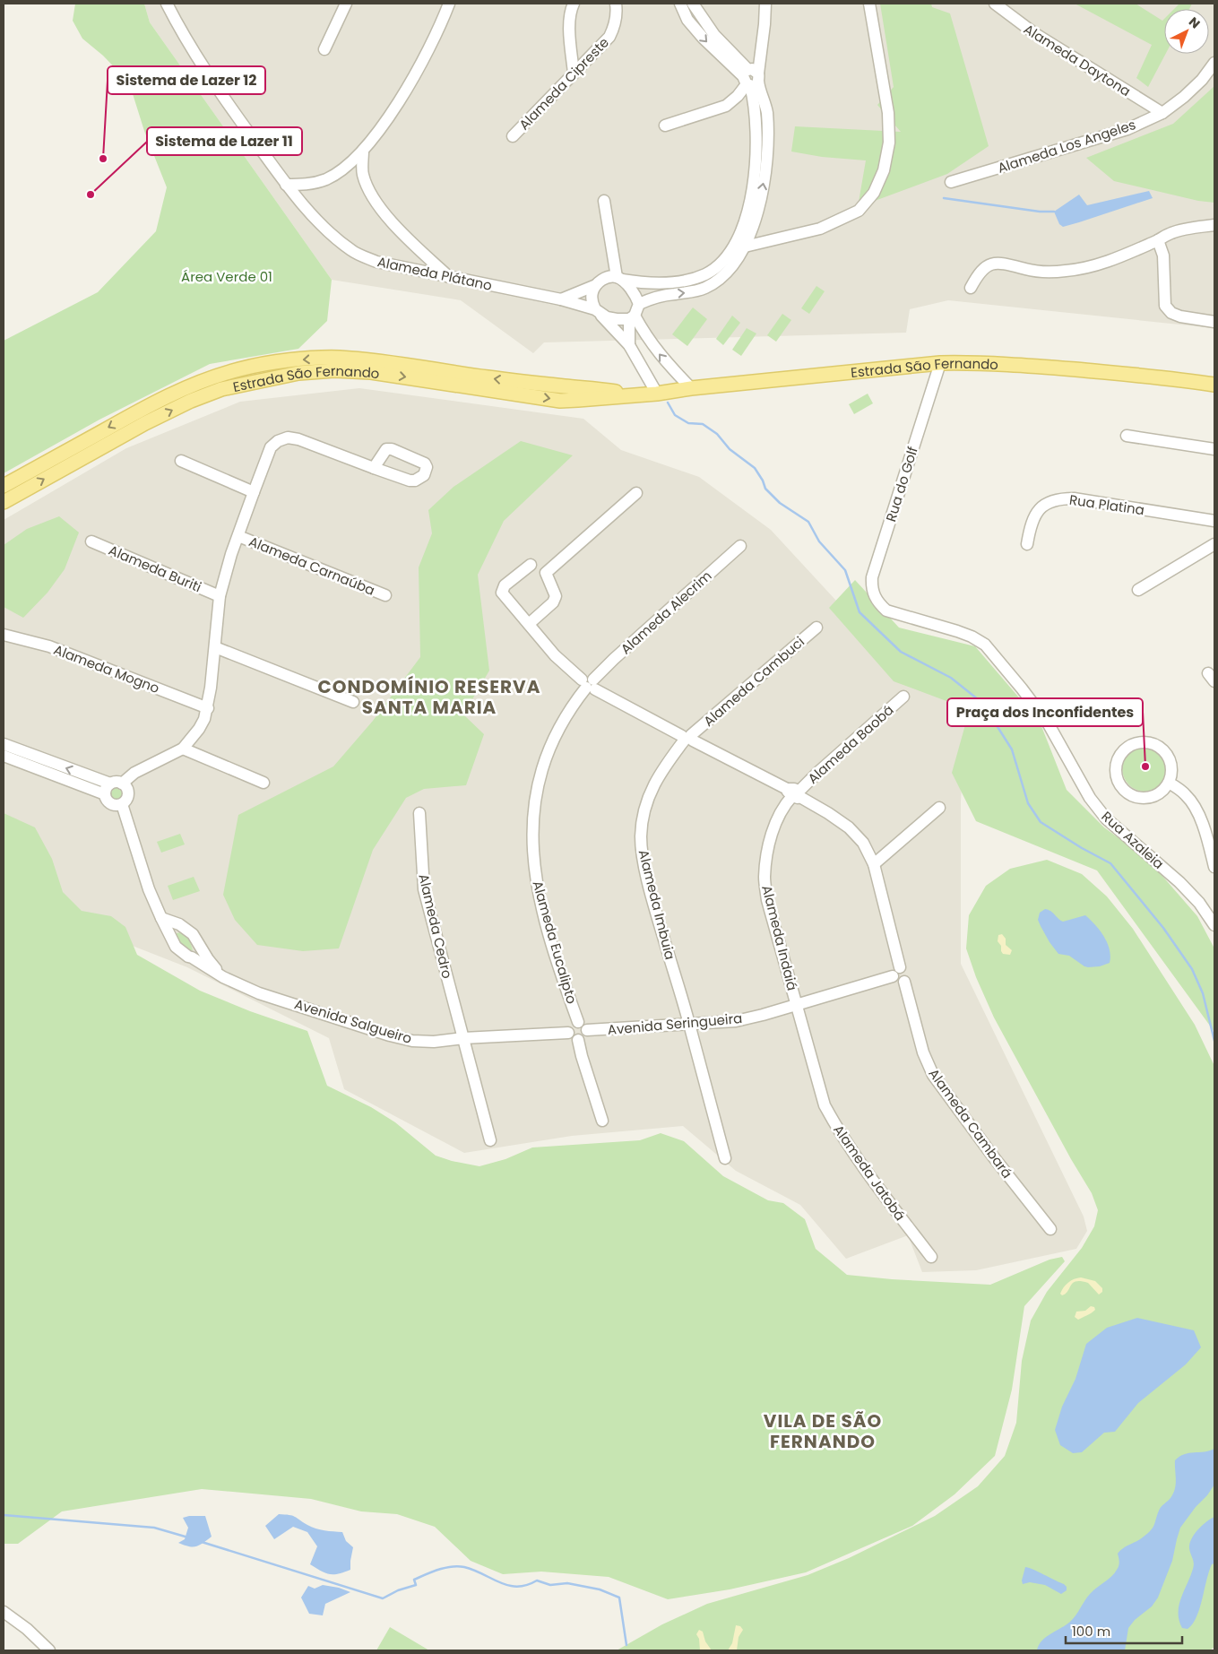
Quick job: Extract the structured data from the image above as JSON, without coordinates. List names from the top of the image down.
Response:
{
  "streets": {
    "main road": ["Estrada São Fernando"],
    "street": [
      "Alameda Daytona",
      "Alameda Cipreste",
      "Alameda Los Angeles",
      "Alameda Plátano",
      "Rua do Golf",
      "Rua Platina",
      "Alameda Carnaúba",
      "Alameda Buriti",
      "Alameda Alecrim",
      "Alameda Mogno",
      "Alameda Cambuci",
      "Alameda Baobá",
      "Rua Azaleia",
      "Alameda Imbuia",
      "Alameda Cedro",
      "Alameda Indaiá",
      "Alameda Eucalipto",
      "Avenida Salgueiro",
      "Avenida Seringueira",
      "Alameda Cambará",
      "Alameda Jatobá"
    ]
  },
  "crossings": [
    ["Alameda Daytona", "Alameda Los Angeles"],
    ["Estrada São Fernando", "Rua do Golf"],
    ["Rua do Golf", "Rua Azaleia"],
    ["Alameda Alecrim", "Alameda Eucalipto"],
    ["Alameda Cambuci", "Alameda Imbuia"],
    ["Alameda Baobá", "Alameda Indaiá"],
    ["Alameda Imbuia", "Avenida Seringueira"],
    ["Alameda Cedro", "Avenida Salgueiro"],
    ["Alameda Indaiá", "Avenida Seringueira"],
    ["Alameda Indaiá", "Alameda Jatobá"],
    ["Alameda Eucalipto", "Avenida Salgueiro"],
    ["Alameda Eucalipto", "Avenida Seringueira"],
    ["Avenida Salgueiro", "Avenida Seringueira"],
    ["Avenida Seringueira", "Alameda Cambará"],
    ["Avenida Seringueira", "Alameda Jatobá"]
  ],
  "districts": ["CONDOMÍNIO RESERVA SANTA MARIA", "VILA DE SÃO FERNANDO"],
  "parks": ["Área Verde 01"],
  "places": ["Sistema de Lazer 12", "Sistema de Lazer 11", "Praça dos Inconfidentes"],
  "scale_bar": "100 m",
  "north": "top right"
}
